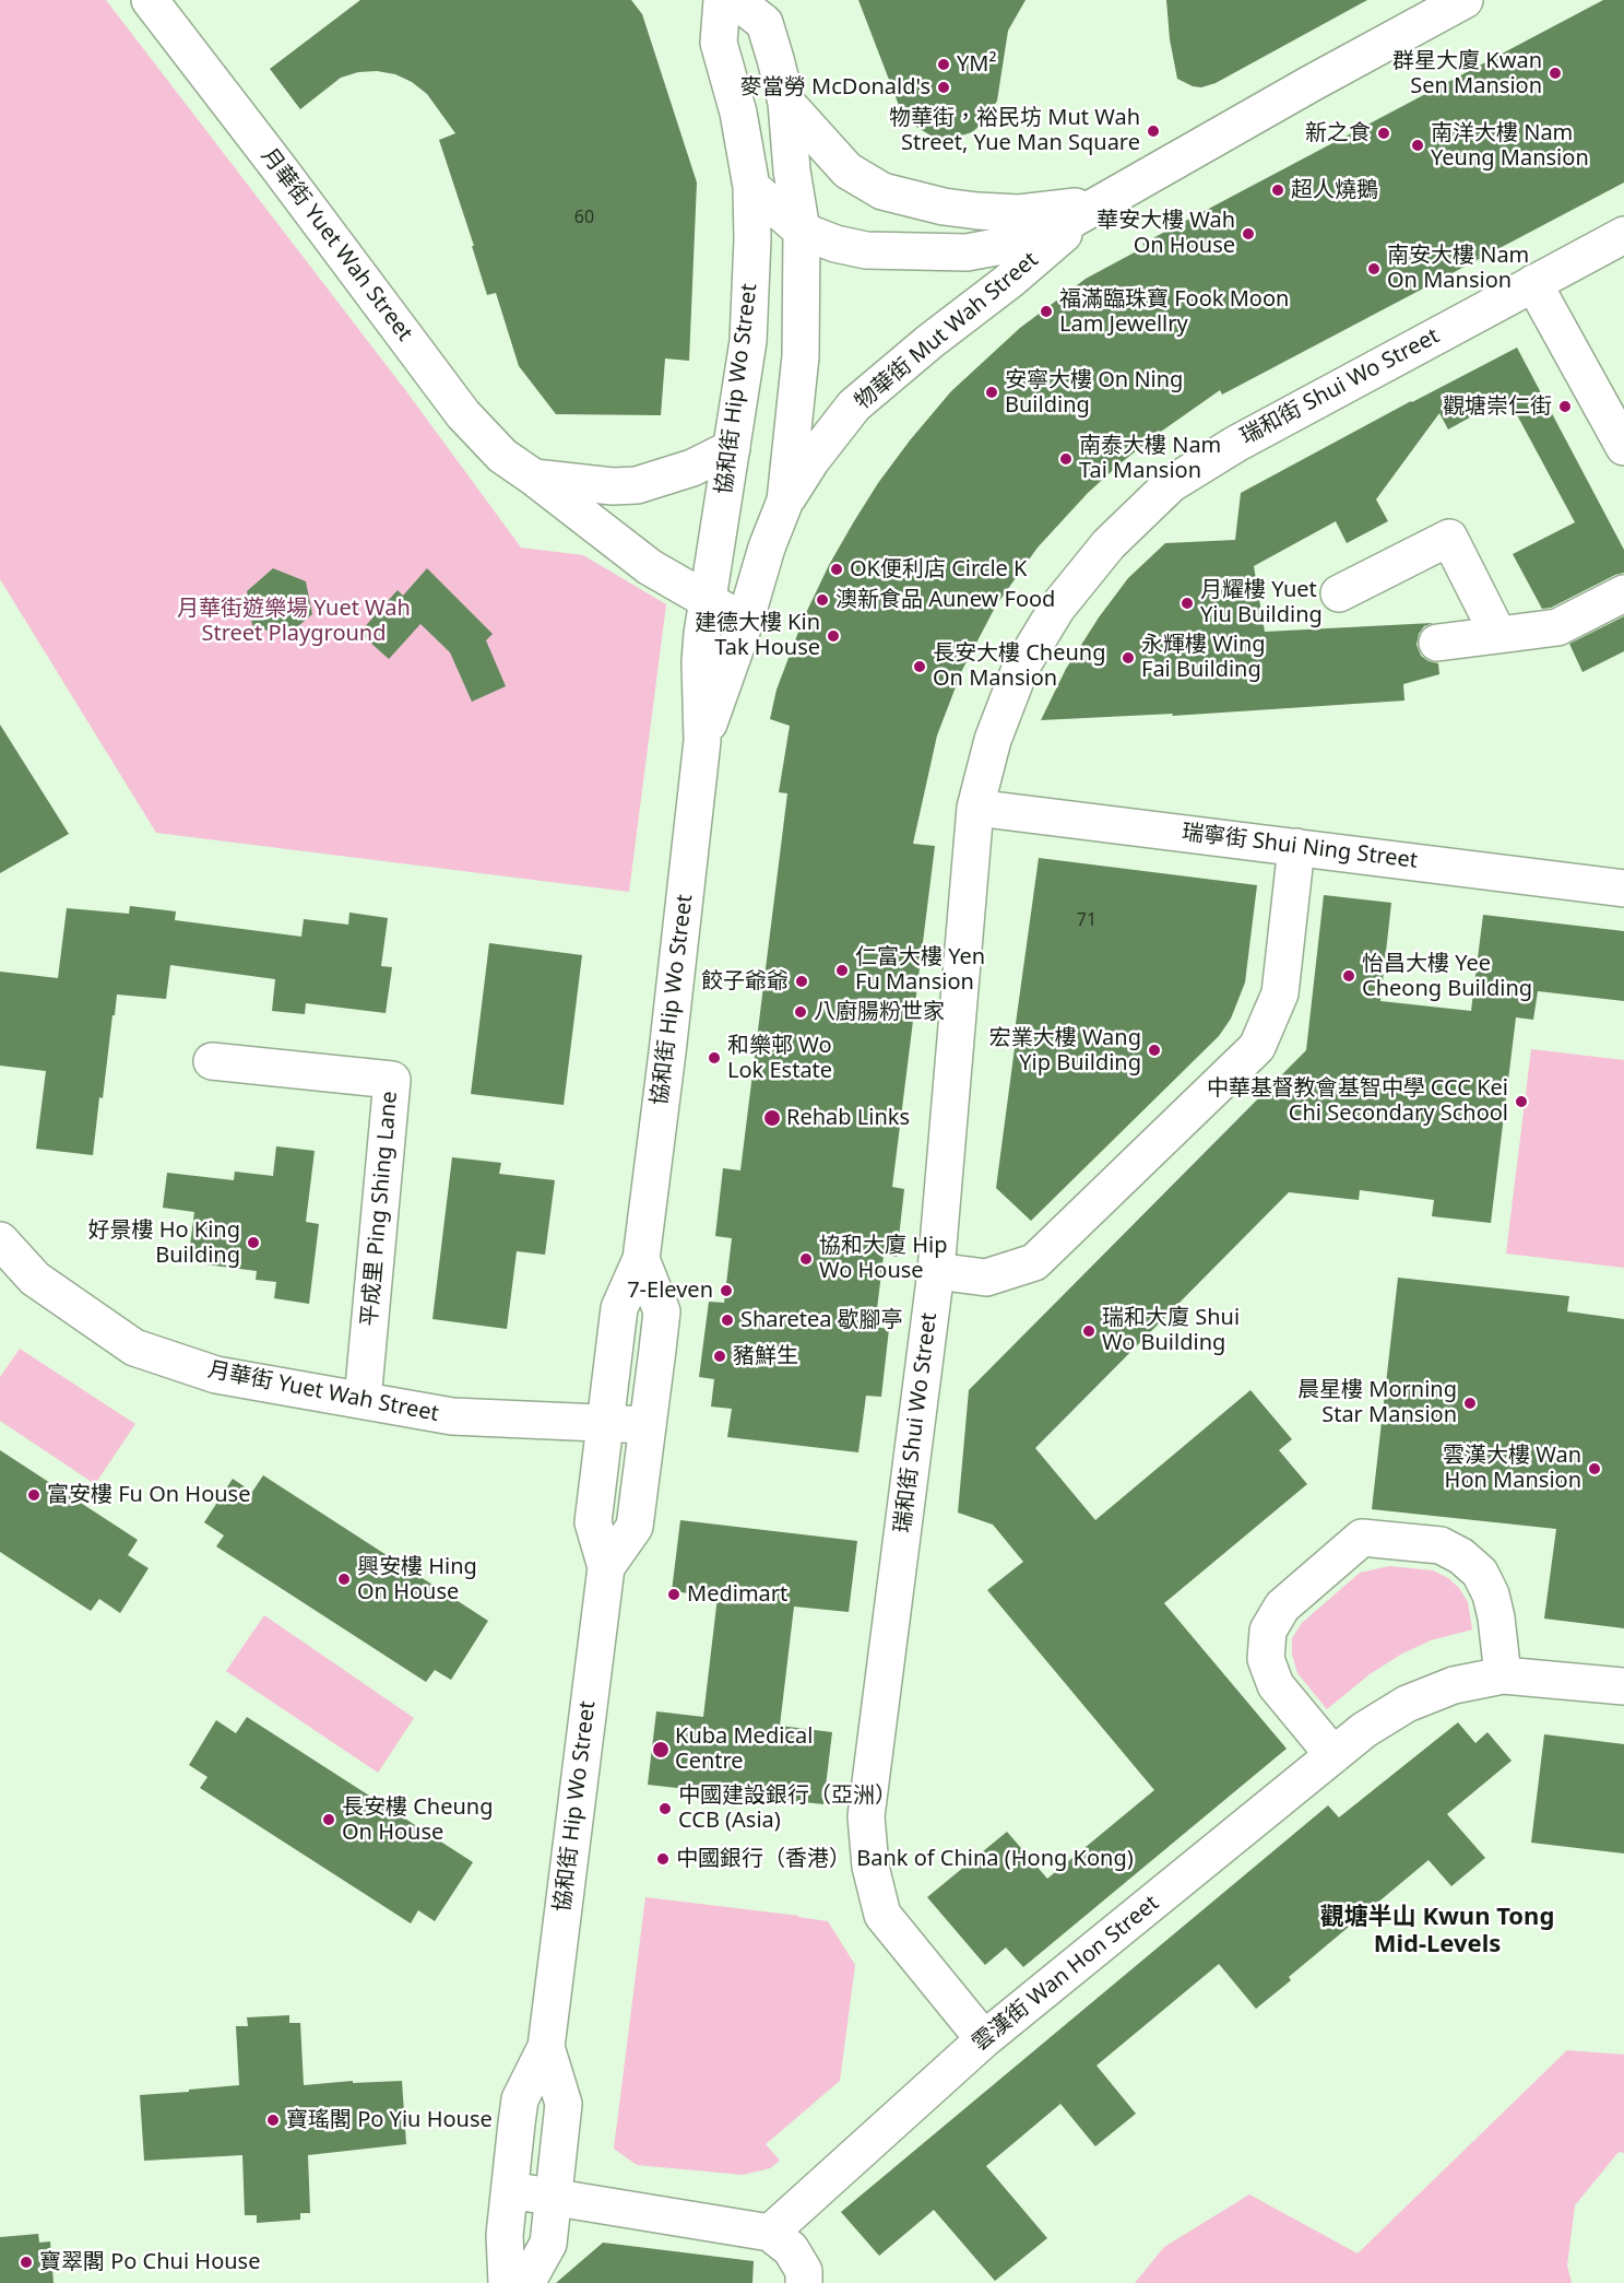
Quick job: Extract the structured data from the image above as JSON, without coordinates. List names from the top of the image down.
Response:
{
  "streets": {
    "street": [
      "月華街 Yuet Wah Street",
      "物華街 Mut Wah Street",
      "瑞和街 Shui Wo Street",
      "協和街 Hip Wo Street",
      "瑞寧街 Shui Ning Street",
      "平成里 Ping Shing Lane",
      "雲漢街 Wan Hon Street"
    ]
  },
  "crossings": [
    ["月華街 Yuet Wah Street", "協和街 Hip Wo Street"],
    ["月華街 Yuet Wah Street", "平成里 Ping Shing Lane"],
    ["物華街 Mut Wah Street", "協和街 Hip Wo Street"],
    ["瑞和街 Shui Wo Street", "瑞寧街 Shui Ning Street"],
    ["瑞和街 Shui Wo Street", "雲漢街 Wan Hon Street"]
  ],
  "districts": ["觀塘半山 Kwun Tong Mid-Levels"],
  "parks": ["月華街遊樂場 Yuet Wah Street Playground"],
  "places": [
    "YM²",
    "群星大廈 Kwan Sen Mansion",
    "麥當勞 McDonald's",
    "物華街，裕民坊 Mut Wah Street, Yue Man Square",
    "新之食",
    "南洋大樓 Nam Yeung Mansion",
    "超人燒鵝",
    "華安大樓 Wah On House",
    "南安大樓 Nam On Mansion",
    "福滿臨珠寶 Fook Moon Lam Jewellry",
    "安寧大樓 On Ning Building",
    "觀塘崇仁街",
    "南泰大樓 Nam Tai Mansion",
    "OK便利店 Circle K",
    "澳新食品 Aunew Food",
    "月耀樓 Yuet Yiu Building",
    "建德大樓 Kin Tak House",
    "永輝樓 Wing Fai Building",
    "長安大樓 Cheung On Mansion",
    "仁富大樓 Yen Fu Mansion",
    "怡昌大樓 Yee Cheong Building",
    "餃子爺爺",
    "八廚腸粉世家",
    "宏業大樓 Wang Yip Building",
    "和樂邨 Wo Lok Estate",
    "中華基督教會基智中學 CCC Kei Chi Secondary School",
    "Rehab Links",
    "好景樓 Ho King Building",
    "協和大廈 Hip Wo House",
    "7-Eleven",
    "Sharetea 歇腳亭",
    "瑞和大廈 Shui Wo Building",
    "豬鮮生",
    "晨星樓 Morning Star Mansion",
    "雲漢大樓 Wan Hon Mansion",
    "富安樓 Fu On House",
    "興安樓 Hing On House",
    "Medimart",
    "Kuba Medical Centre",
    "中國建設銀行（亞洲） CCB (Asia)",
    "長安樓 Cheung On House",
    "中國銀行（香港） Bank of China (Hong Kong)",
    "寶瑤閣 Po Yiu House",
    "寶翠閣 Po Chui House"
  ],
  "house_numbers": ["60", "71"]
}
